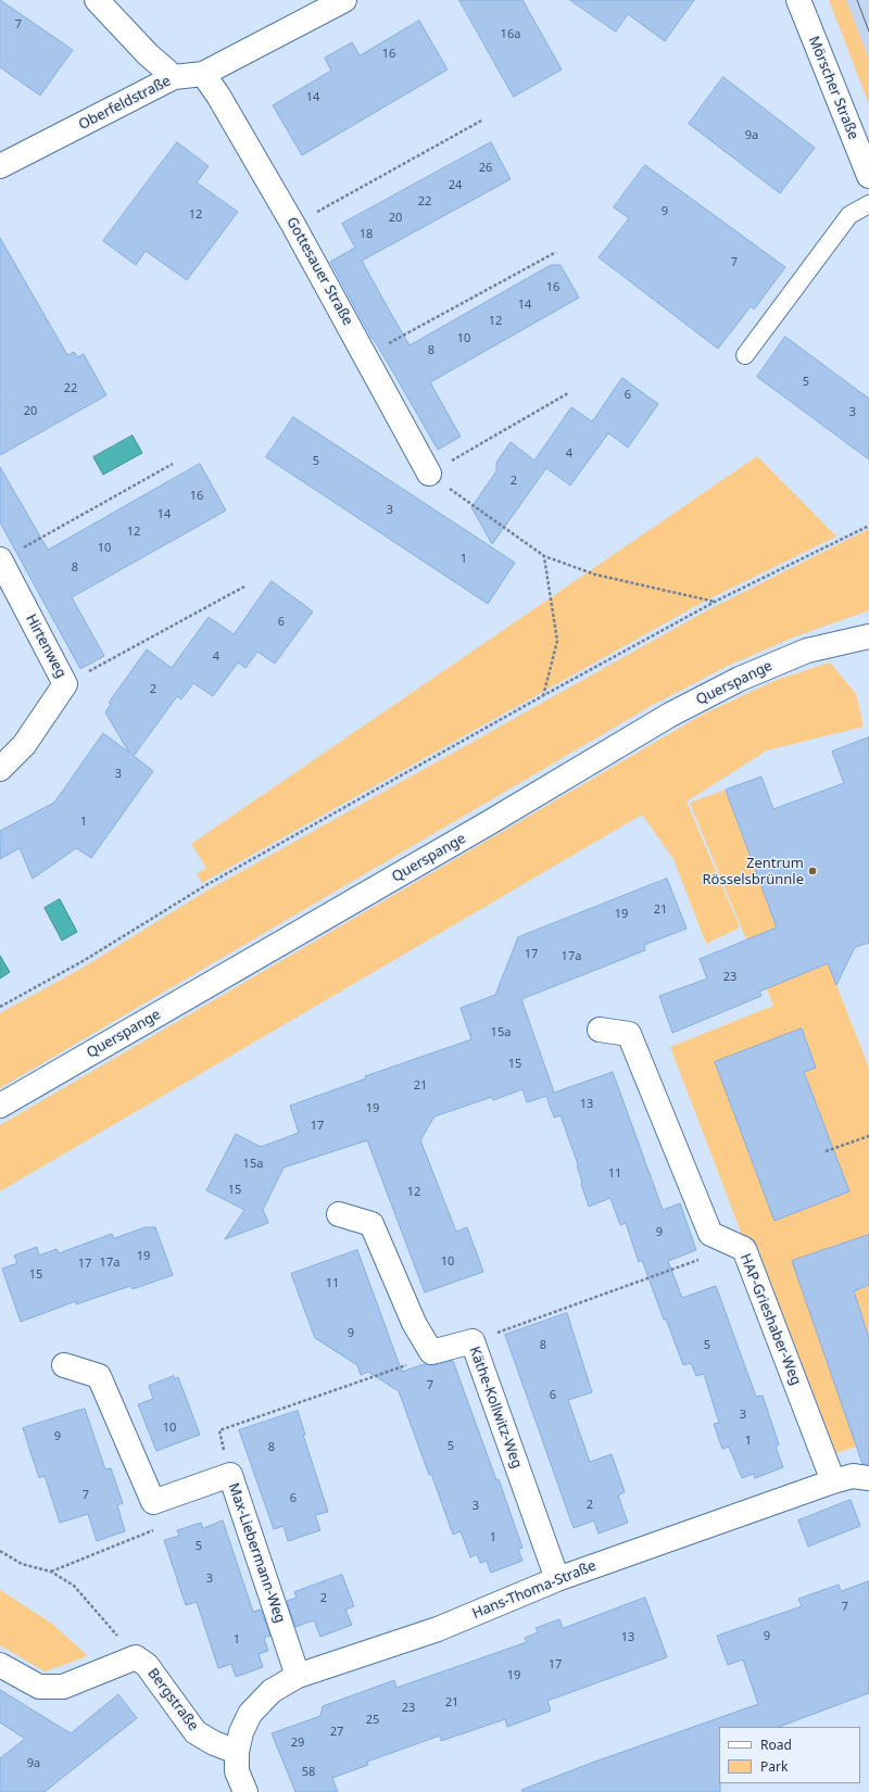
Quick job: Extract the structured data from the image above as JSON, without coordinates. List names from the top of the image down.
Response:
{
  "streets": {
    "street": [
      "Mörscher Straße",
      "Oberfeldstraße",
      "Gottesauer Straße",
      "Hirtenweg",
      "Querspange",
      "HAP-Grieshaber-Weg",
      "Käthe-Kollwitz-Weg",
      "Max-Liebermann-Weg",
      "Hans-Thoma-Straße",
      "Bergstraße"
    ]
  },
  "crossings": [
    ["Oberfeldstraße", "Gottesauer Straße"],
    ["HAP-Grieshaber-Weg", "Hans-Thoma-Straße"],
    ["Käthe-Kollwitz-Weg", "Hans-Thoma-Straße"],
    ["Max-Liebermann-Weg", "Hans-Thoma-Straße"],
    ["Hans-Thoma-Straße", "Bergstraße"]
  ],
  "places": ["Zentrum Rösselsbrünnle"],
  "house_numbers": [
    "7",
    "16a",
    "16",
    "14",
    "9a",
    "26",
    "24",
    "22",
    "9",
    "12",
    "20",
    "18",
    "7",
    "16",
    "14",
    "12",
    "10",
    "8",
    "5",
    "22",
    "6",
    "20",
    "3",
    "4",
    "5",
    "2",
    "16",
    "3",
    "14",
    "12",
    "10",
    "1",
    "8",
    "6",
    "4",
    "2",
    "3",
    "1",
    "21",
    "19",
    "17",
    "17a",
    "23",
    "15a",
    "15",
    "21",
    "13",
    "19",
    "17",
    "15a",
    "11",
    "15",
    "12",
    "9",
    "19",
    "10",
    "17a",
    "17",
    "15",
    "11",
    "9",
    "8",
    "5",
    "7",
    "6",
    "3",
    "10",
    "9",
    "1",
    "5",
    "8",
    "7",
    "6",
    "2",
    "3",
    "1",
    "5",
    "3",
    "2",
    "7",
    "9",
    "13",
    "1",
    "17",
    "19",
    "21",
    "23",
    "25",
    "27",
    "29",
    "9a",
    "58"
  ],
  "legend": ["Road", "Park"]
}
